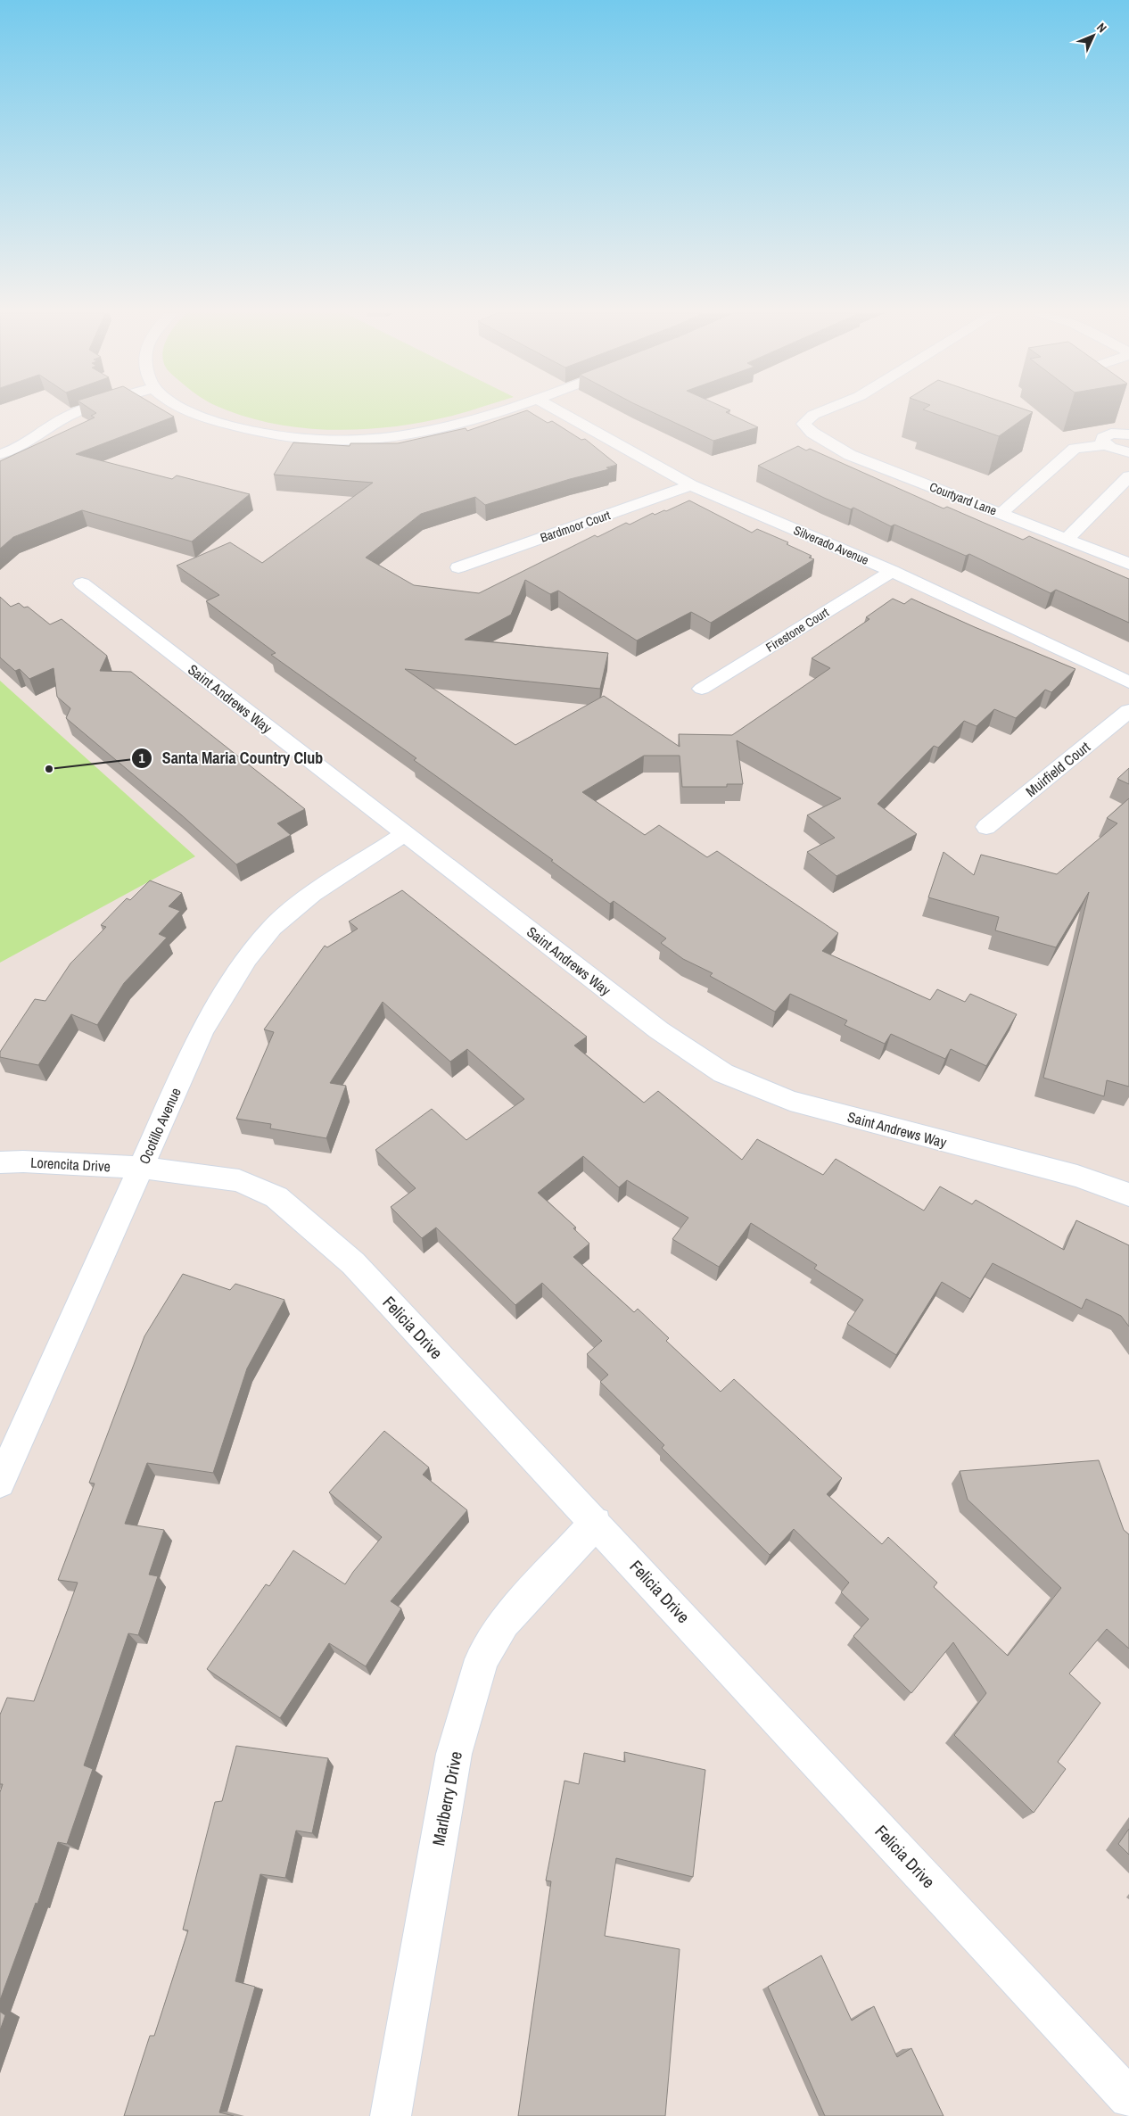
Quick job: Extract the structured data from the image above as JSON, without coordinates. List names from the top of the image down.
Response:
{
  "streets": {
    "street": [
      "Courtyard Lane",
      "Bardmoor Court",
      "Silverado Avenue",
      "Firestone Court",
      "Saint Andrews Way",
      "Muirfield Court",
      "Ocotillo Avenue",
      "Lorencita Drive",
      "Felicia Drive",
      "Marlberry Drive"
    ]
  },
  "crossings": [
    ["Bardmoor Court", "Silverado Avenue"],
    ["Silverado Avenue", "Firestone Court"],
    ["Saint Andrews Way", "Ocotillo Avenue"],
    ["Ocotillo Avenue", "Lorencita Drive"],
    ["Ocotillo Avenue", "Felicia Drive"],
    ["Lorencita Drive", "Felicia Drive"],
    ["Felicia Drive", "Marlberry Drive"]
  ],
  "places": ["Santa Maria Country Club"],
  "north": "top right"
}
